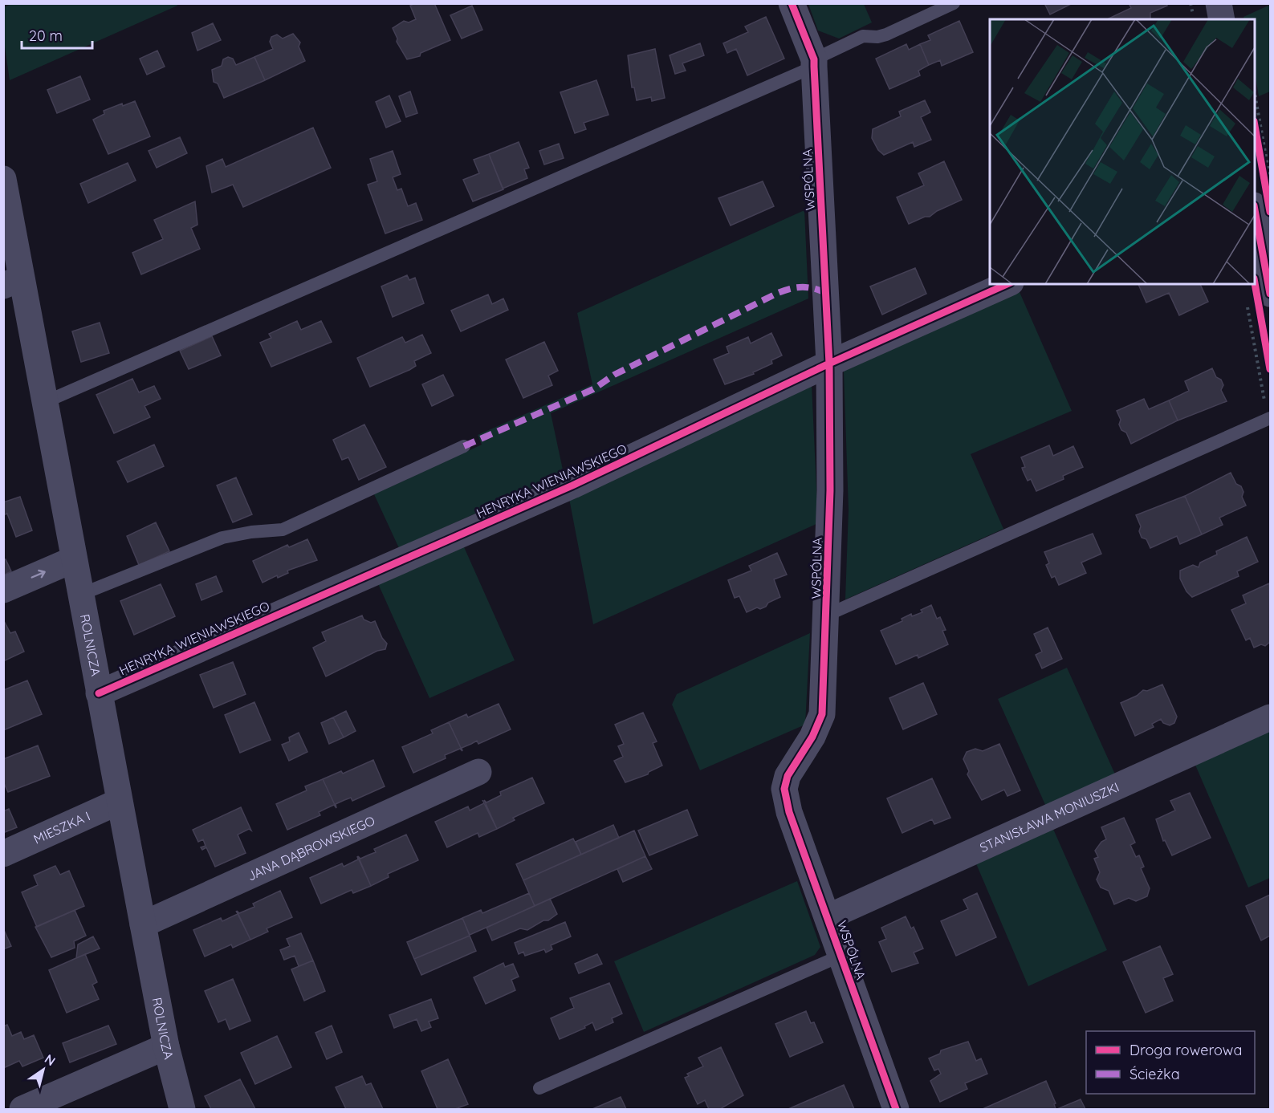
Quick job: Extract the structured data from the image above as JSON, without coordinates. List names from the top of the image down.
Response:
{
  "streets": {
    "street": [
      "WSPÓLNA",
      "HENRYKA WIENIAWSKIEGO",
      "ROLNICZA",
      "STANISŁAWA MONIUSZKI",
      "MIESZKA I",
      "JANA DĄBROWSKIEGO"
    ]
  },
  "crossings": [
    ["WSPÓLNA", "HENRYKA WIENIAWSKIEGO"],
    ["WSPÓLNA", "STANISŁAWA MONIUSZKI"],
    ["HENRYKA WIENIAWSKIEGO", "ROLNICZA"],
    ["ROLNICZA", "MIESZKA I"],
    ["ROLNICZA", "JANA DĄBROWSKIEGO"]
  ],
  "legend": ["Droga rowerowa", "Ścieżka"],
  "scale_bar": "20 m",
  "north": "top right"
}
